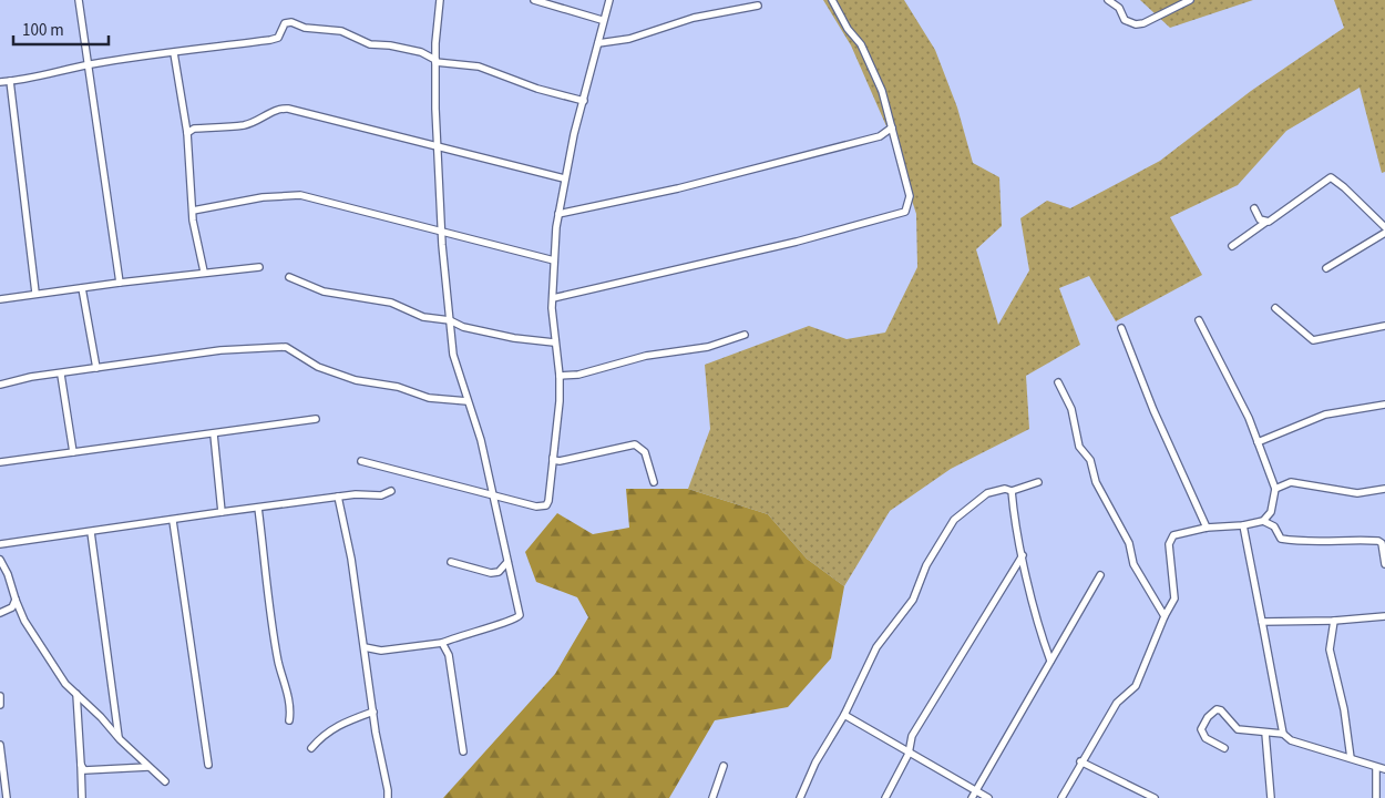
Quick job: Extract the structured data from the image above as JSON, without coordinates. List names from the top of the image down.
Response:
{
  "scale_bar": "100 m"
}
